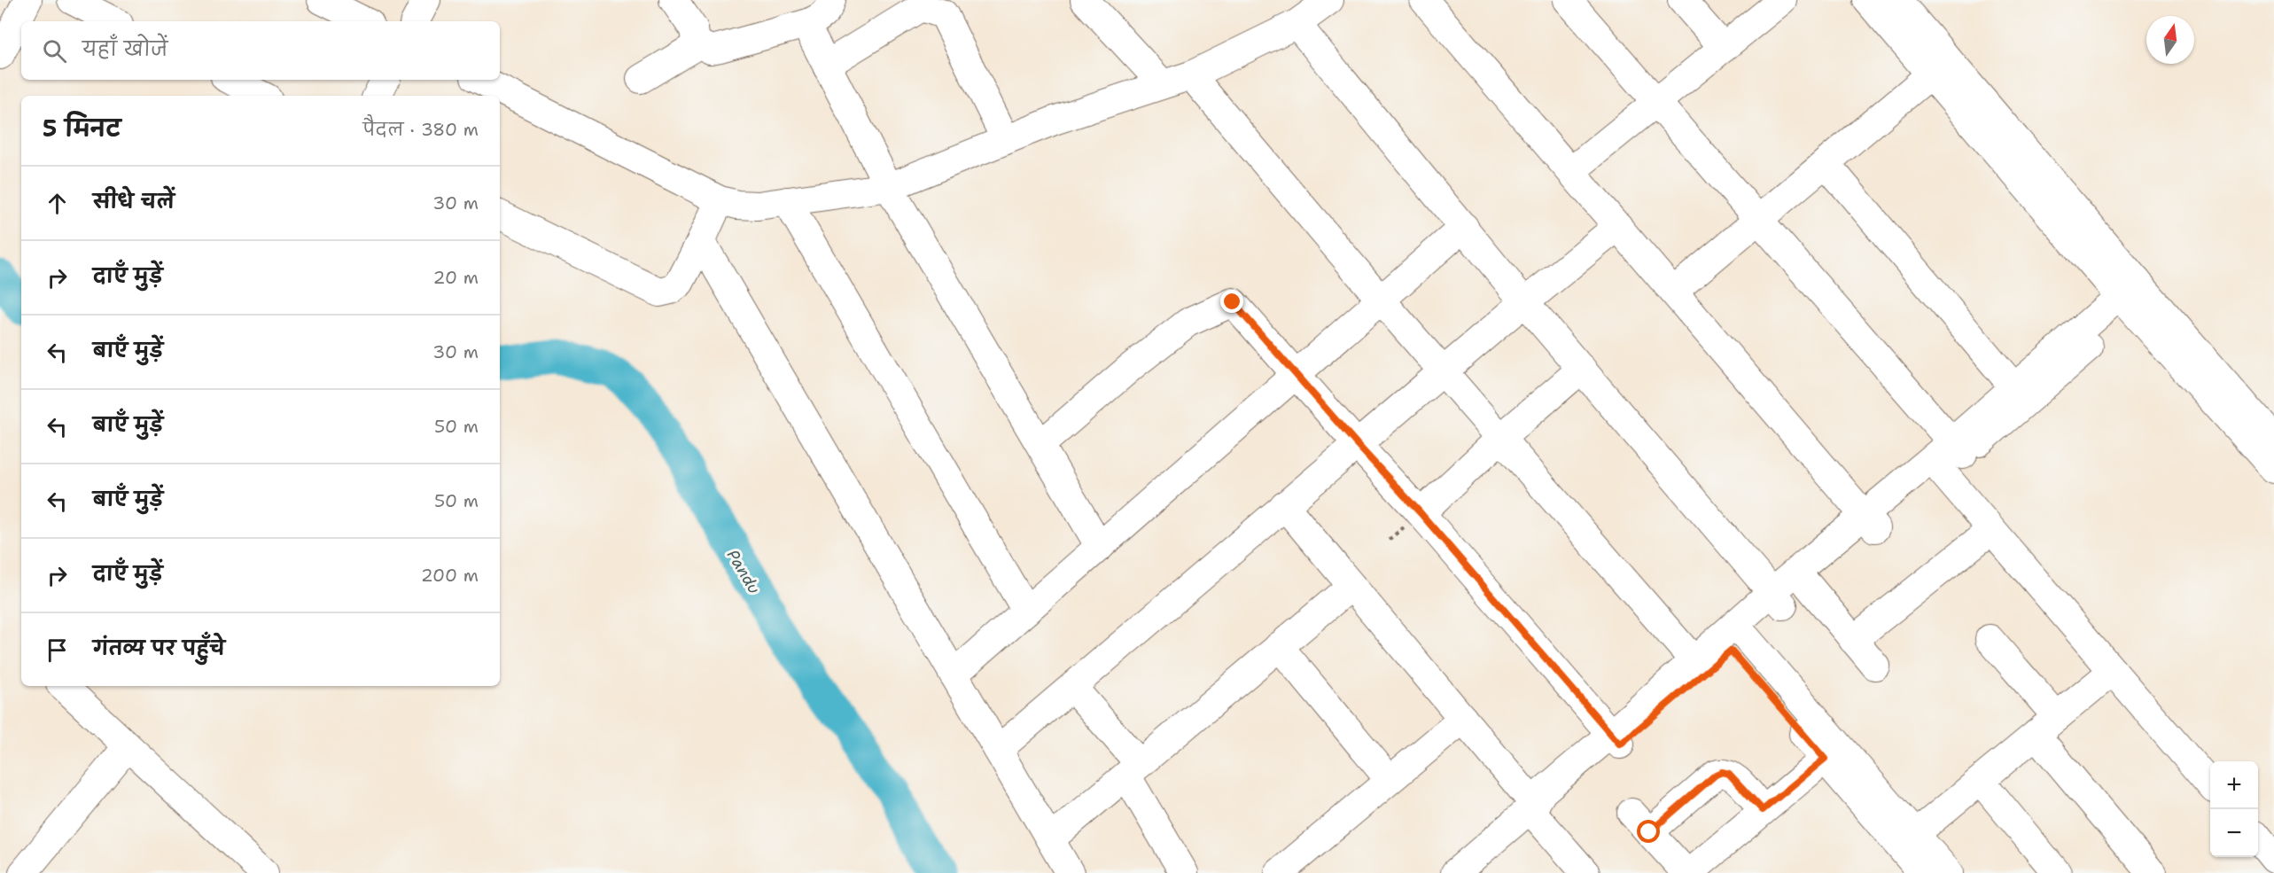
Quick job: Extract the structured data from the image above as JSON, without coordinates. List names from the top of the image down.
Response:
{
  "water": ["Pandu"],
  "north": "top",
  "page": {
    "search": "यहाँ खोजें",
    "heading": ["5 मिनट", "पैदल · 380 m"],
    "list": [
      ["सीधे चलें", "30 m"],
      ["दाएँ मुड़ें", "20 m"],
      ["बाएँ मुड़ें", "30 m"],
      ["बाएँ मुड़ें", "50 m"],
      ["बाएँ मुड़ें", "50 m"],
      ["दाएँ मुड़ें", "200 m"],
      "गंतव्य पर पहुँचे"
    ],
    "map_buttons": ["+", "−"]
  }
}
